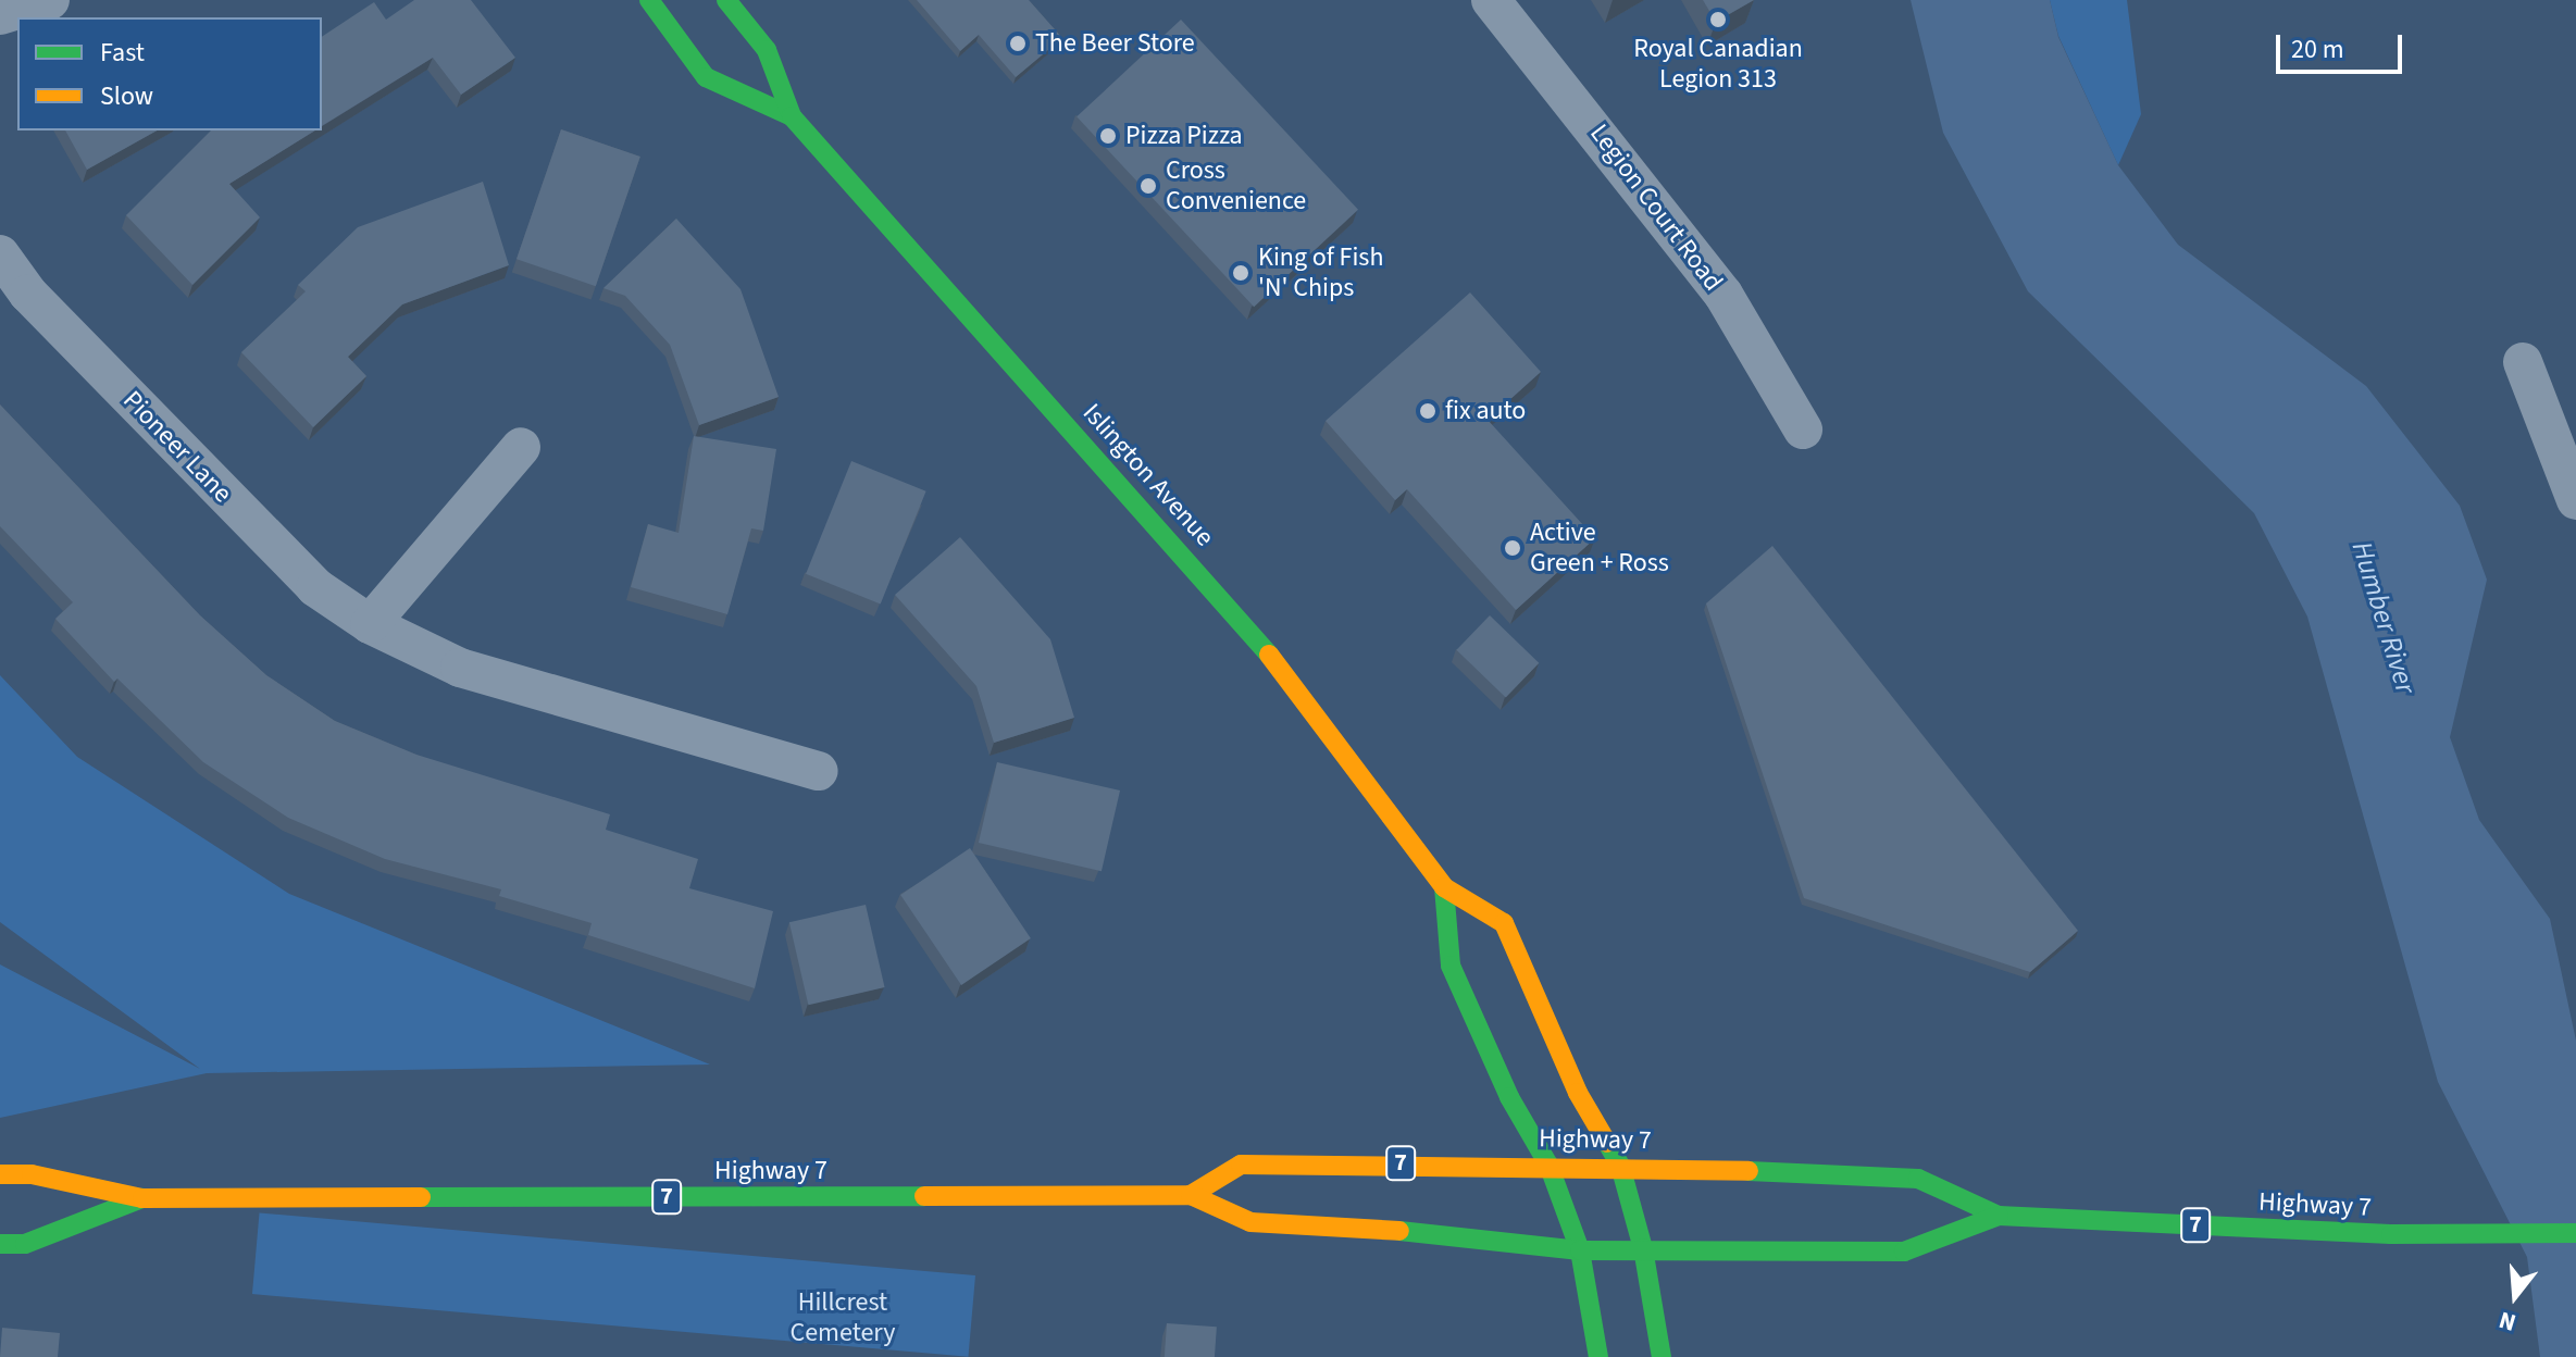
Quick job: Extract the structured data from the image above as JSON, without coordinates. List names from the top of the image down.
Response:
{
  "streets": {
    "main road": ["Islington Avenue", "Highway 7", "7"],
    "street": ["Legion Court Road", "Pioneer Lane"]
  },
  "crossings": [
    ["Islington Avenue", "Highway 7"]
  ],
  "water": ["Humber River"],
  "parks": ["Hillcrest Cemetery"],
  "places": [
    "Royal Canadian Legion 313",
    "The Beer Store",
    "Pizza Pizza",
    "Cross Convenience",
    "King of Fish 'N' Chips",
    "fix auto",
    "Active Green + Ross"
  ],
  "legend": ["Fast", "Slow"],
  "scale_bar": "20 m",
  "north": "bottom"
}
